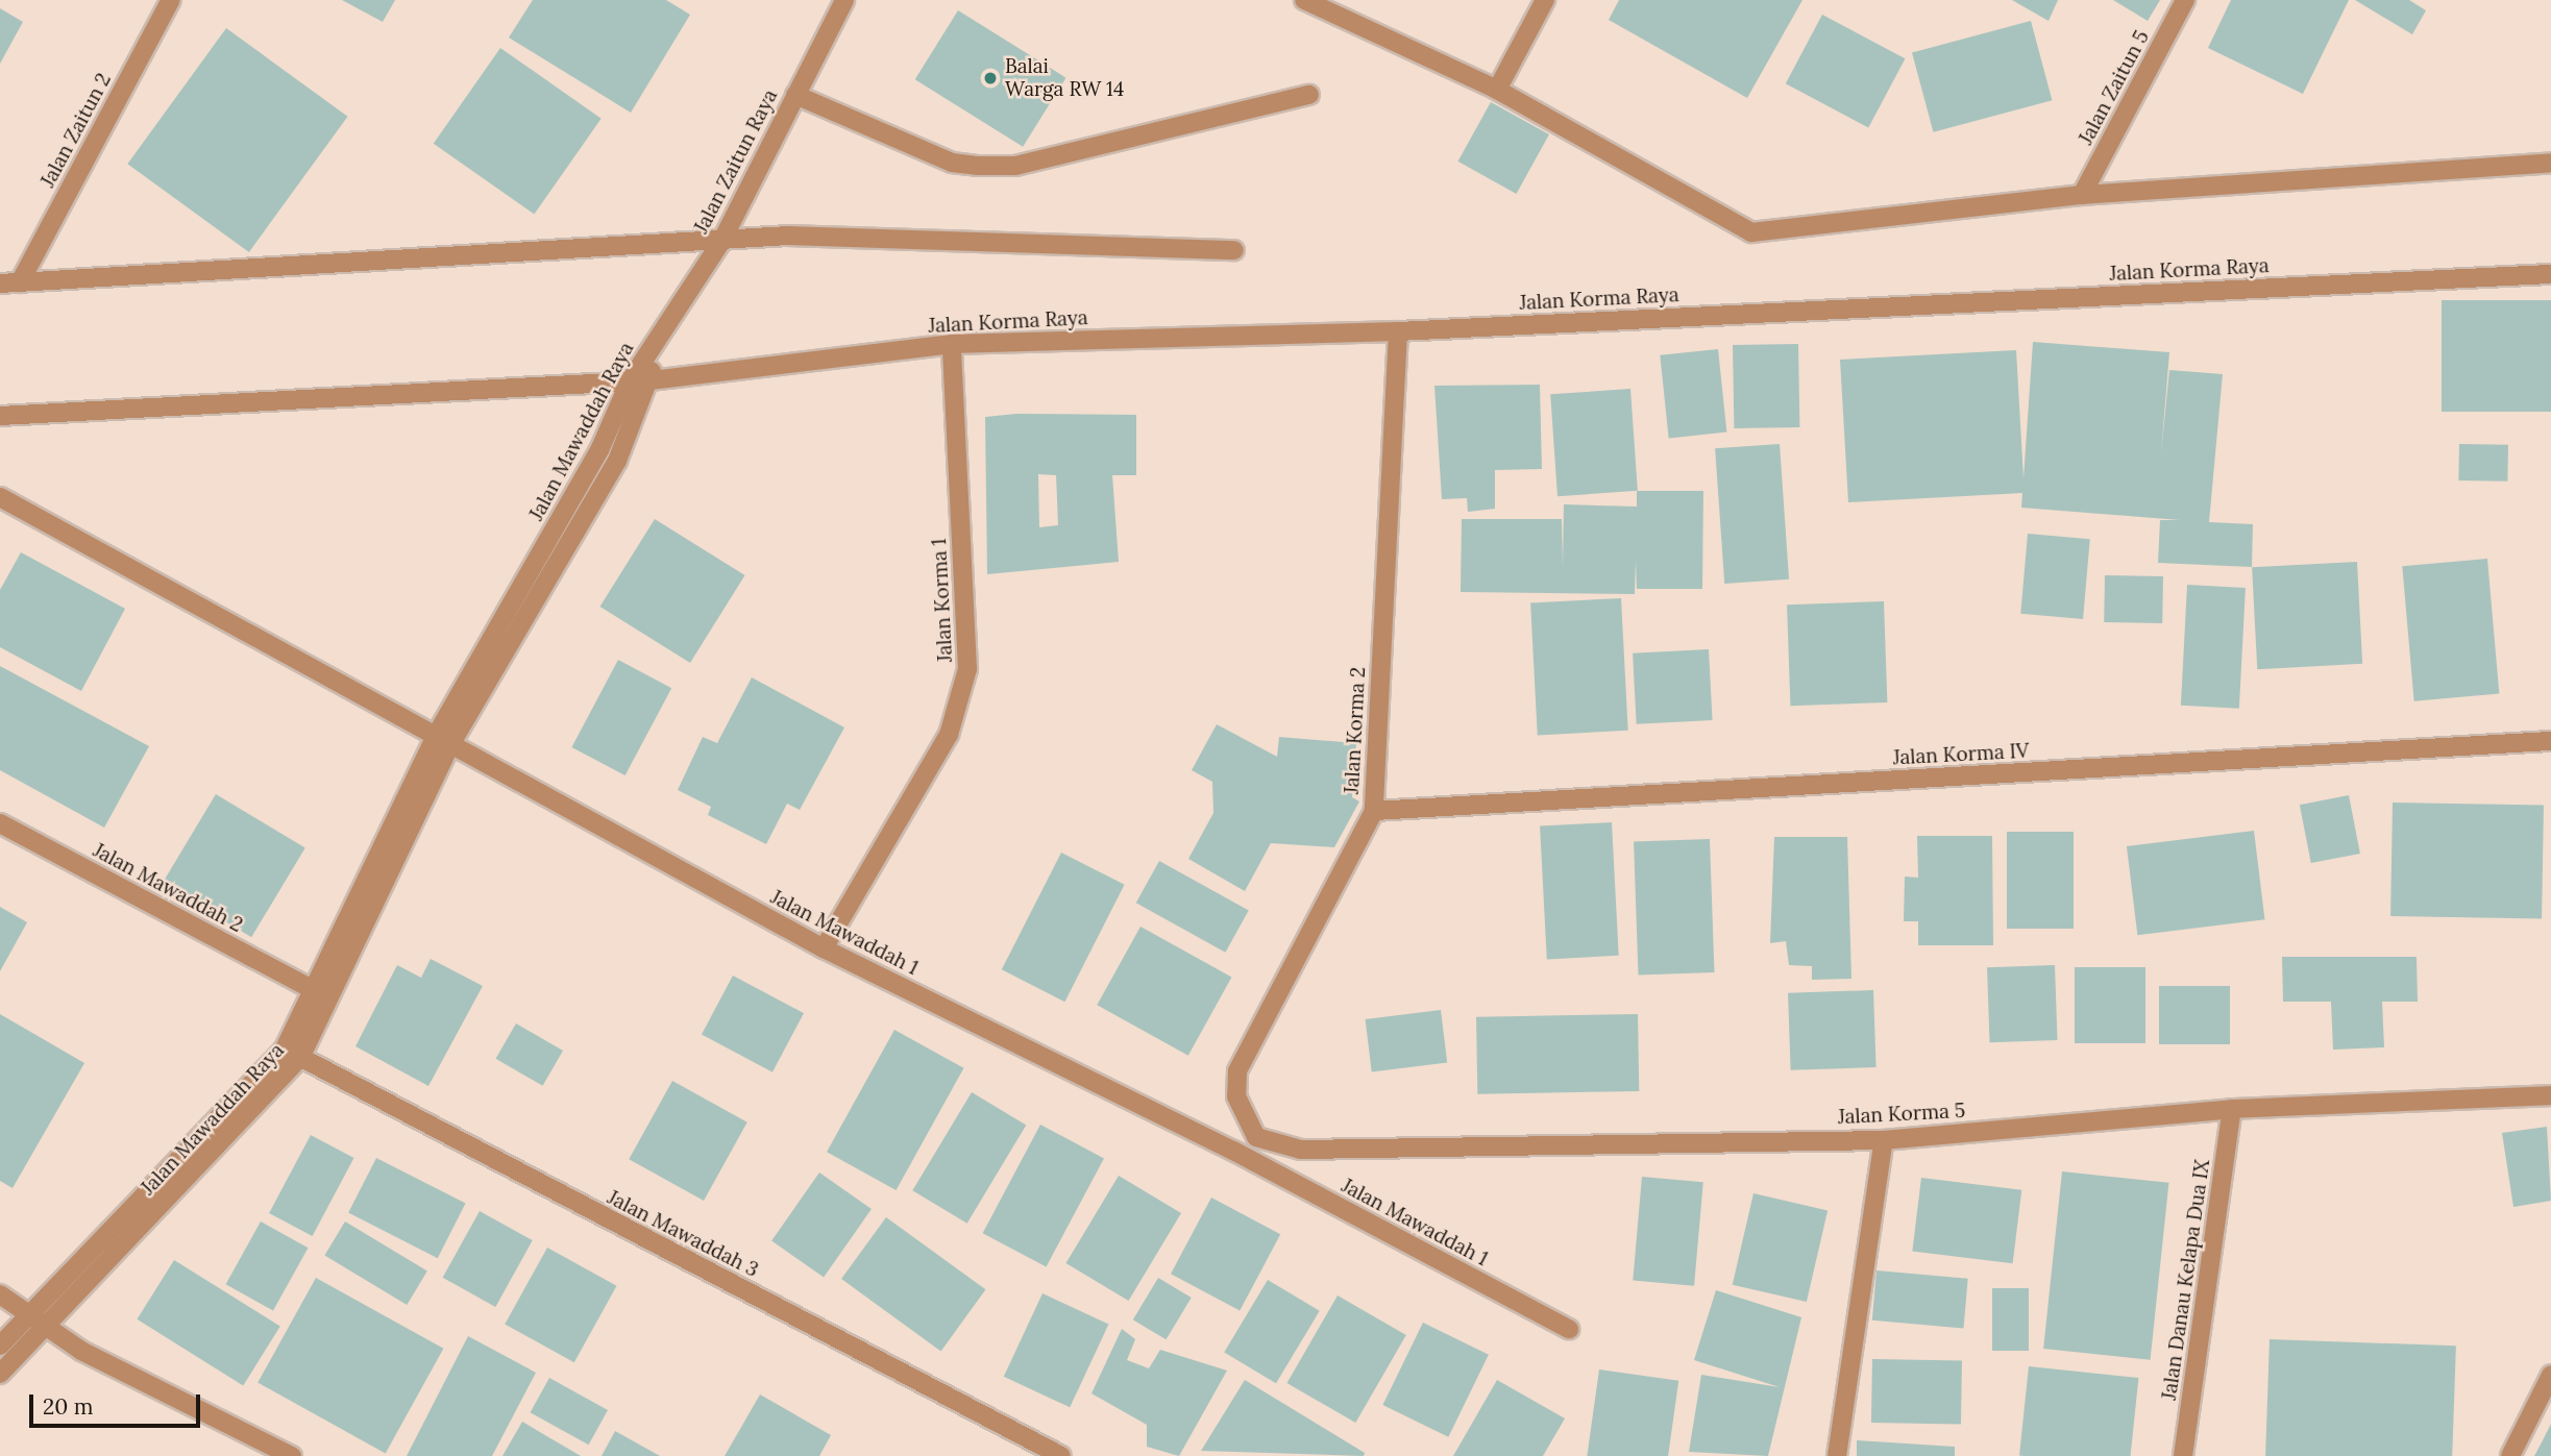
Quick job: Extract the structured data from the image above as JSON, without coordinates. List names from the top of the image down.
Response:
{
  "streets": {
    "street": [
      "Jalan Zaitun 5",
      "Jalan Zaitun 2",
      "Jalan Zaitun Raya",
      "Jalan Korma Raya",
      "Jalan Mawaddah Raya",
      "Jalan Korma 1",
      "Jalan Korma 2",
      "Jalan Korma IV",
      "Jalan Mawaddah 2",
      "Jalan Mawaddah 1",
      "Jalan Korma 5",
      "Jalan Mawaddah 3",
      "Jalan Danau Kelapa Dua IX"
    ]
  },
  "crossings": [
    ["Jalan Zaitun Raya", "Jalan Mawaddah Raya"],
    ["Jalan Korma Raya", "Jalan Mawaddah Raya"],
    ["Jalan Korma Raya", "Jalan Korma 1"],
    ["Jalan Korma Raya", "Jalan Korma 2"],
    ["Jalan Mawaddah Raya", "Jalan Mawaddah 2"],
    ["Jalan Mawaddah Raya", "Jalan Mawaddah 1"],
    ["Jalan Mawaddah Raya", "Jalan Mawaddah 3"],
    ["Jalan Korma 1", "Jalan Mawaddah 1"],
    ["Jalan Korma 2", "Jalan Korma IV"],
    ["Jalan Korma 2", "Jalan Korma 5"],
    ["Jalan Korma 5", "Jalan Danau Kelapa Dua IX"]
  ],
  "places": ["Balai Warga RW 14"],
  "scale_bar": "20 m"
}
